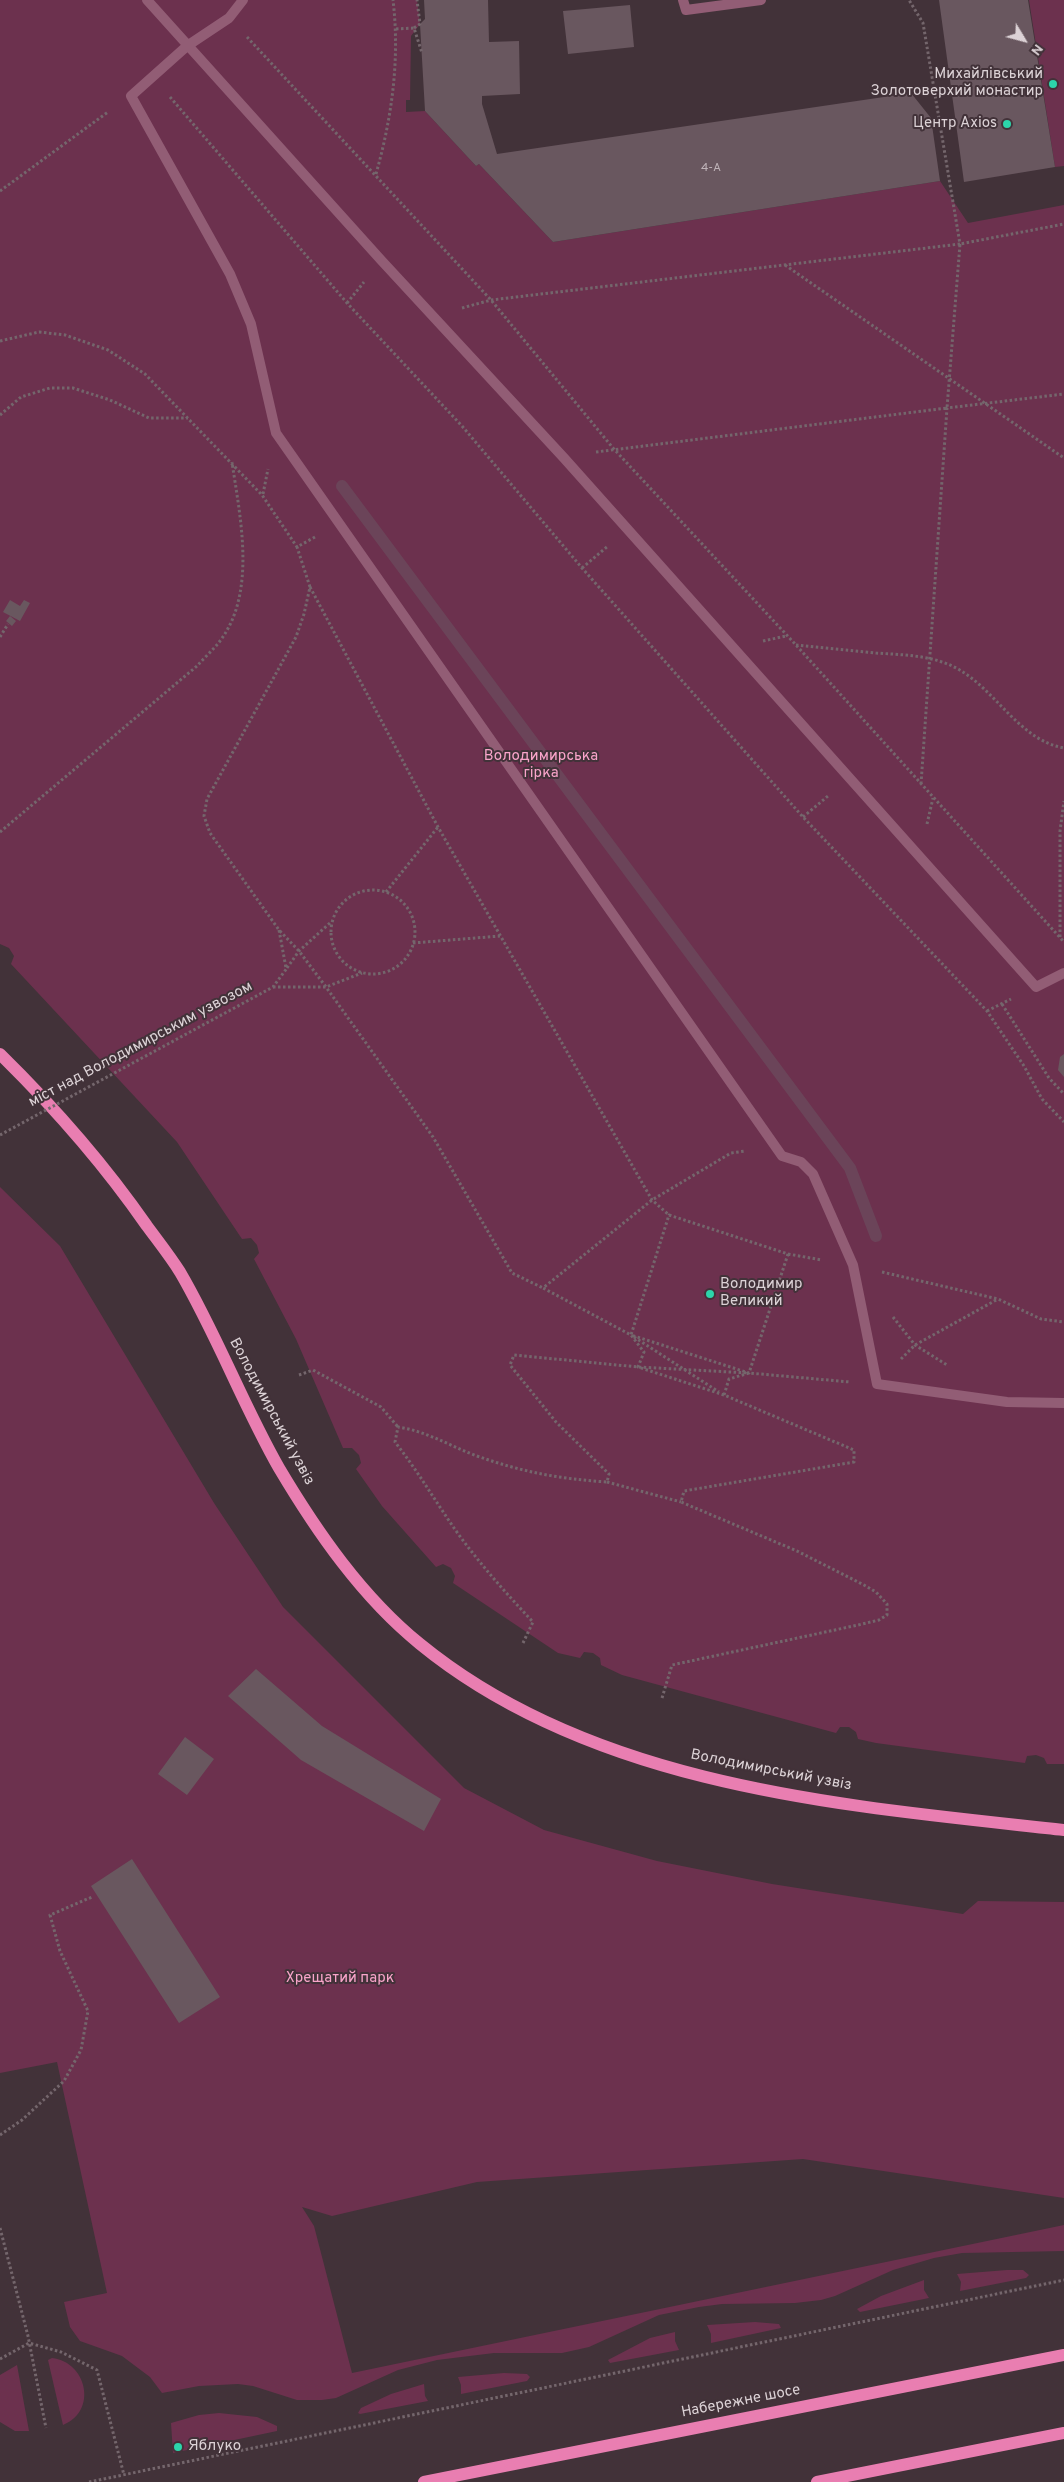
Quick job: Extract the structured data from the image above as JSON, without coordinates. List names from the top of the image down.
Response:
{
  "streets": {
    "main road": ["Володимирський узвіз", "Набережне шосе"],
    "path": ["міст над Володимирським узвозом"]
  },
  "parks": ["Володимирська гірка", "Хрещатий парк"],
  "places": [
    "Михайлівський Золотоверхий монастир",
    "Центр Axios",
    "Володимир Великий",
    "Яблуко"
  ],
  "house_numbers": ["4-А"],
  "north": "bottom right"
}
